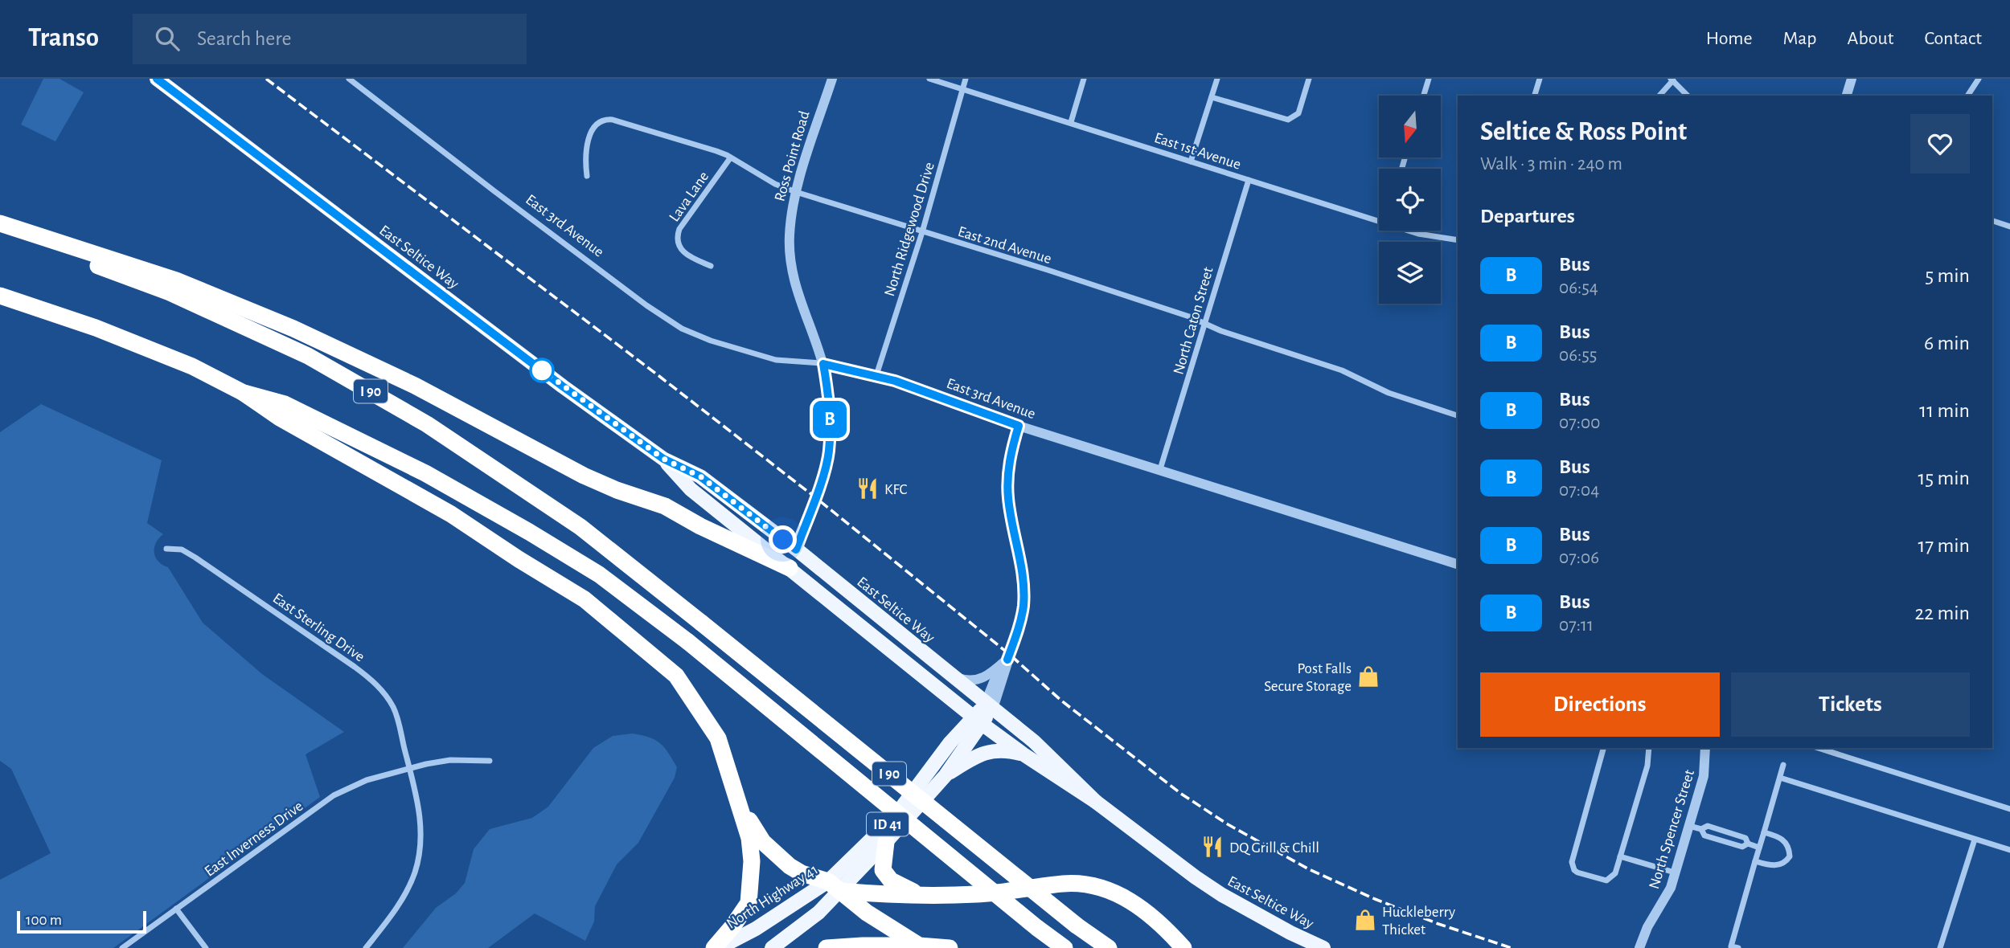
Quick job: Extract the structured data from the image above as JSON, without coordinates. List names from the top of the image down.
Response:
{
  "streets": {
    "highway": ["I 90"],
    "main road": [
      "Ross Point Road",
      "East Seltice Way",
      "ID 41",
      "North Highway 41"
    ],
    "street": [
      "East 1st Avenue",
      "Lava Lane",
      "East 3rd Avenue",
      "North Ridgewood Drive",
      "East 2nd Avenue",
      "North Caton Street",
      "East Sterling Drive",
      "North Spencer Street",
      "East Inverness Drive"
    ]
  },
  "crossings": [
    ["East 1st Avenue", "North Ridgewood Drive"],
    ["East 1st Avenue", "North Caton Street"],
    ["Ross Point Road", "East 3rd Avenue"],
    ["Ross Point Road", "East 2nd Avenue"],
    ["Ross Point Road", "East Seltice Way"],
    ["Lava Lane", "East 2nd Avenue"],
    ["East 3rd Avenue", "North Ridgewood Drive"],
    ["East 3rd Avenue", "North Caton Street"],
    ["North Ridgewood Drive", "East 2nd Avenue"],
    ["East 2nd Avenue", "North Caton Street"],
    ["East Seltice Way", "North Highway 41"],
    ["East Sterling Drive", "East Inverness Drive"]
  ],
  "places": {
    "restaurant": ["KFC", "DQ Grill & Chill"],
    "shop": ["Post Falls Secure Storage", "Huckleberry Thicket"]
  },
  "lines": ["bus line B"],
  "scale_bar": "100 m",
  "north": "bottom",
  "page": {
    "header": "Transo",
    "search": "Search here",
    "nav": [
      "Home",
      "Map",
      "About",
      "Contact"
    ],
    "on_map": "B",
    "heading": [
      ["Seltice & Ross Point", "Walk · 3 min · 240 m"],
      "Departures"
    ],
    "list": [
      {
        "mark": "B",
        "name": "Bus",
        "note": "06:54",
        "value": "5 min"
      },
      {
        "mark": "B",
        "name": "Bus",
        "note": "06:55",
        "value": "6 min"
      },
      {
        "mark": "B",
        "name": "Bus",
        "note": "07:00",
        "value": "11 min"
      },
      {
        "mark": "B",
        "name": "Bus",
        "note": "07:04",
        "value": "15 min"
      },
      {
        "mark": "B",
        "name": "Bus",
        "note": "07:06",
        "value": "17 min"
      },
      {
        "mark": "B",
        "name": "Bus",
        "note": "07:11",
        "value": "22 min"
      }
    ],
    "buttons": ["Directions", "Tickets"],
    "scale": "100 m"
  }
}
